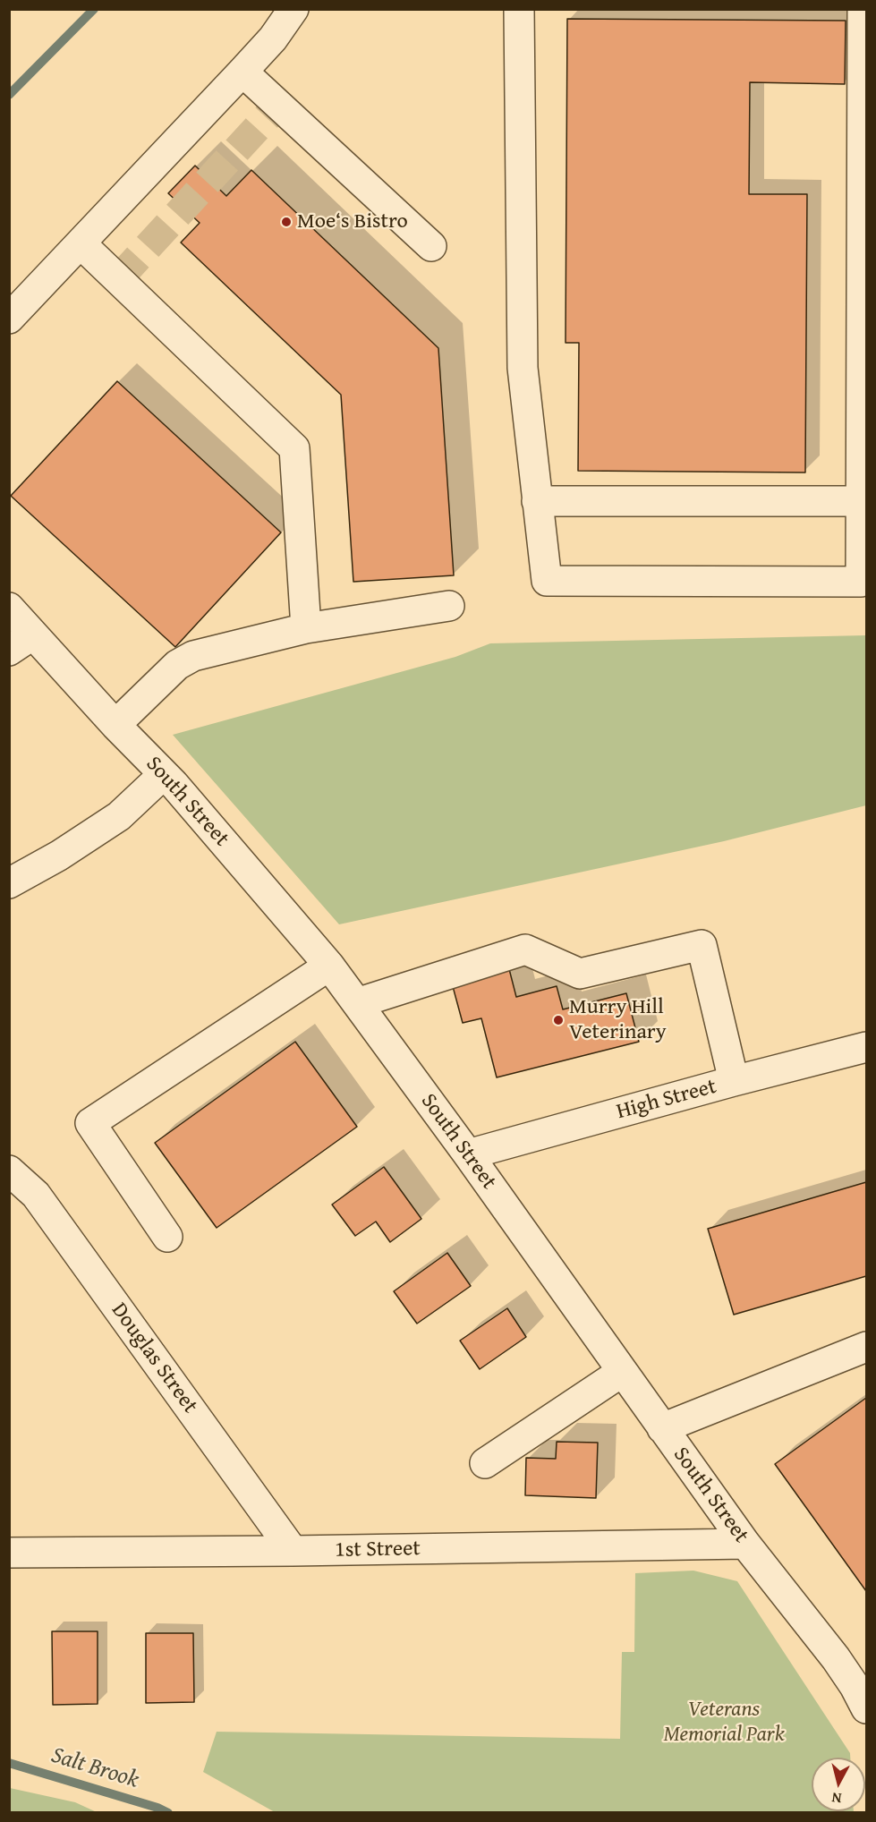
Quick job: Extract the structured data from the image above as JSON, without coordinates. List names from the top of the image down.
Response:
{
  "streets": {
    "street": [
      "South Street",
      "High Street",
      "Douglas Street",
      "1st Street"
    ]
  },
  "crossings": [
    ["South Street", "High Street"],
    ["South Street", "1st Street"],
    ["Douglas Street", "1st Street"]
  ],
  "water": ["Salt Brook"],
  "parks": ["Veterans Memorial Park"],
  "places": ["Moe‘s Bistro", "Murry Hill Veterinary"],
  "north": "bottom"
}
